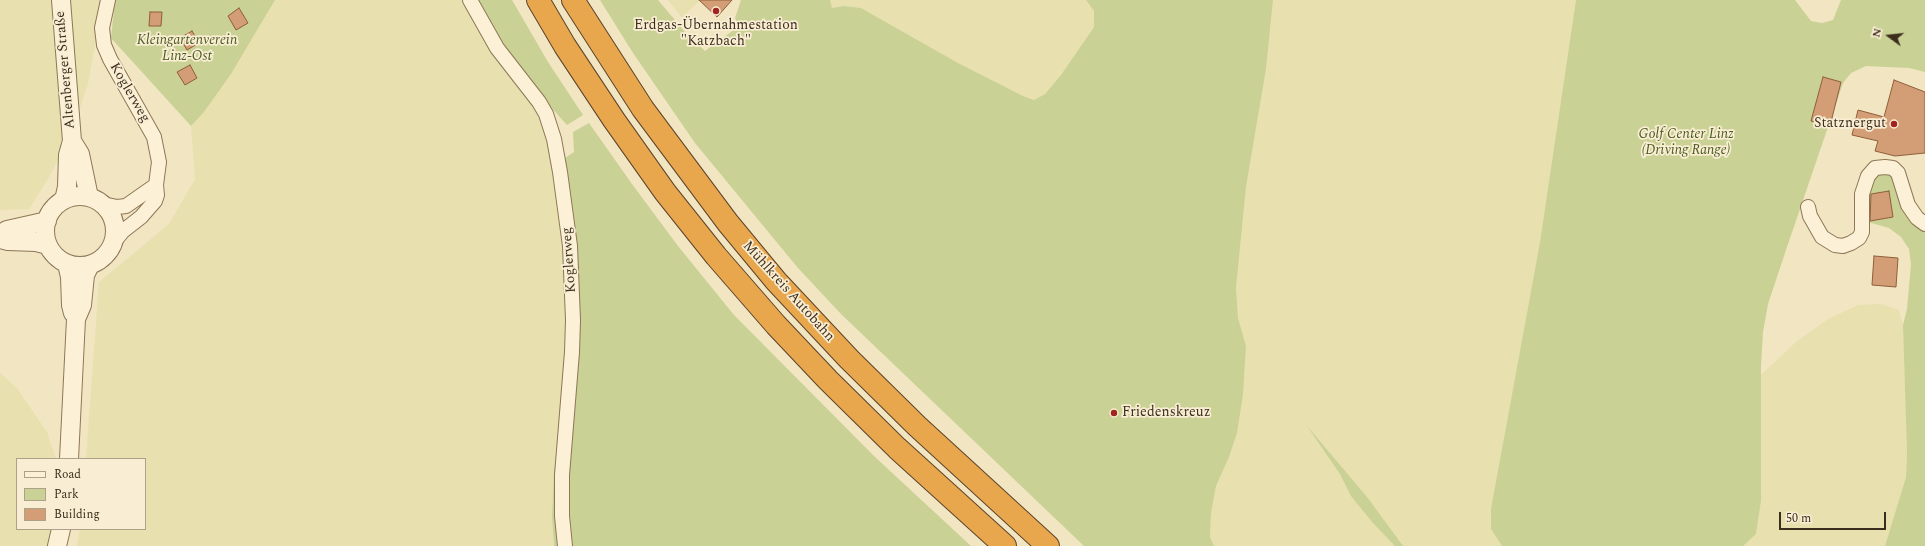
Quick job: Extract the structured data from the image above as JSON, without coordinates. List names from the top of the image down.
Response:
{
  "streets": {
    "highway": ["Mühlkreis Autobahn"],
    "street": ["Altenberger Straße", "Koglerweg"]
  },
  "crossings": [
    ["Altenberger Straße", "Koglerweg"]
  ],
  "parks": ["Kleingartenverein Linz-Ost", "Golf Center Linz (Driving Range)"],
  "places": ["Erdgas-Übernahmestation \"Katzbach\"", "Statznergut", "Friedenskreuz"],
  "legend": ["Road", "Park", "Building"],
  "scale_bar": "50 m",
  "north": "left"
}
